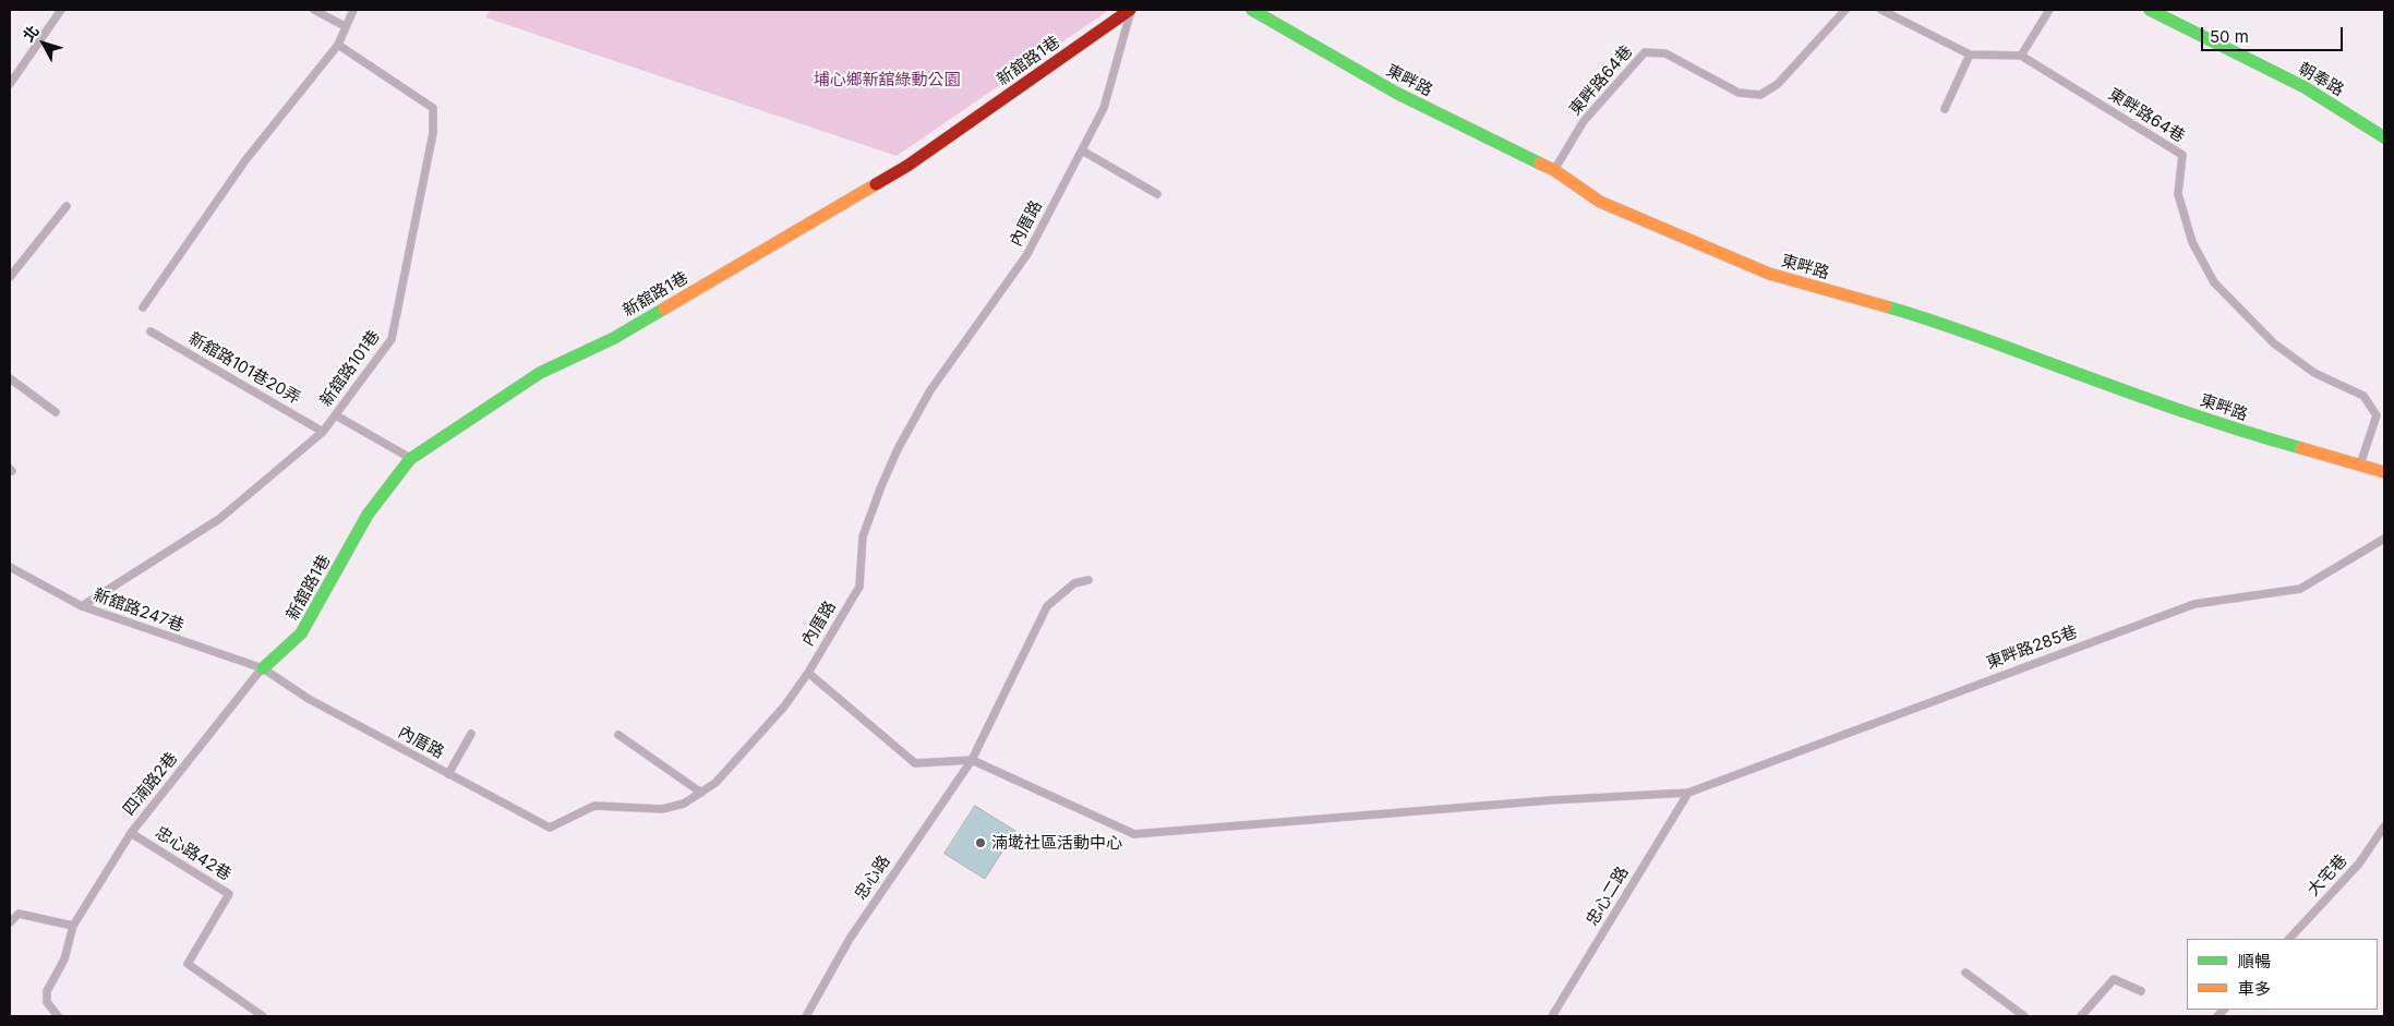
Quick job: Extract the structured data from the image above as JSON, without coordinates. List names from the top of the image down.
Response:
{
  "streets": {
    "street": ["新舘路1巷", "朝奉路", "東畔路"],
    "lane": [
      "東畔路64巷",
      "內厝路",
      "新舘路101巷20弄",
      "新舘路101巷",
      "新舘路247巷",
      "東畔路285巷",
      "四湳路2巷",
      "忠心路42巷",
      "大宅巷",
      "忠心路",
      "忠心二路"
    ]
  },
  "crossings": [
    ["新舘路1巷", "內厝路"],
    ["新舘路1巷", "新舘路247巷"],
    ["新舘路1巷", "四湳路2巷"],
    ["東畔路", "東畔路64巷"],
    ["內厝路", "新舘路247巷"],
    ["內厝路", "四湳路2巷"],
    ["新舘路101巷20弄", "新舘路101巷"],
    ["新舘路101巷", "新舘路247巷"],
    ["新舘路247巷", "四湳路2巷"],
    ["東畔路285巷", "忠心路"],
    ["東畔路285巷", "忠心二路"],
    ["四湳路2巷", "忠心路42巷"]
  ],
  "parks": ["埔心鄉新舘綠動公園"],
  "places": ["湳墘社區活動中心"],
  "legend": ["順暢", "車多"],
  "scale_bar": "50 m",
  "north": "top left"
}
